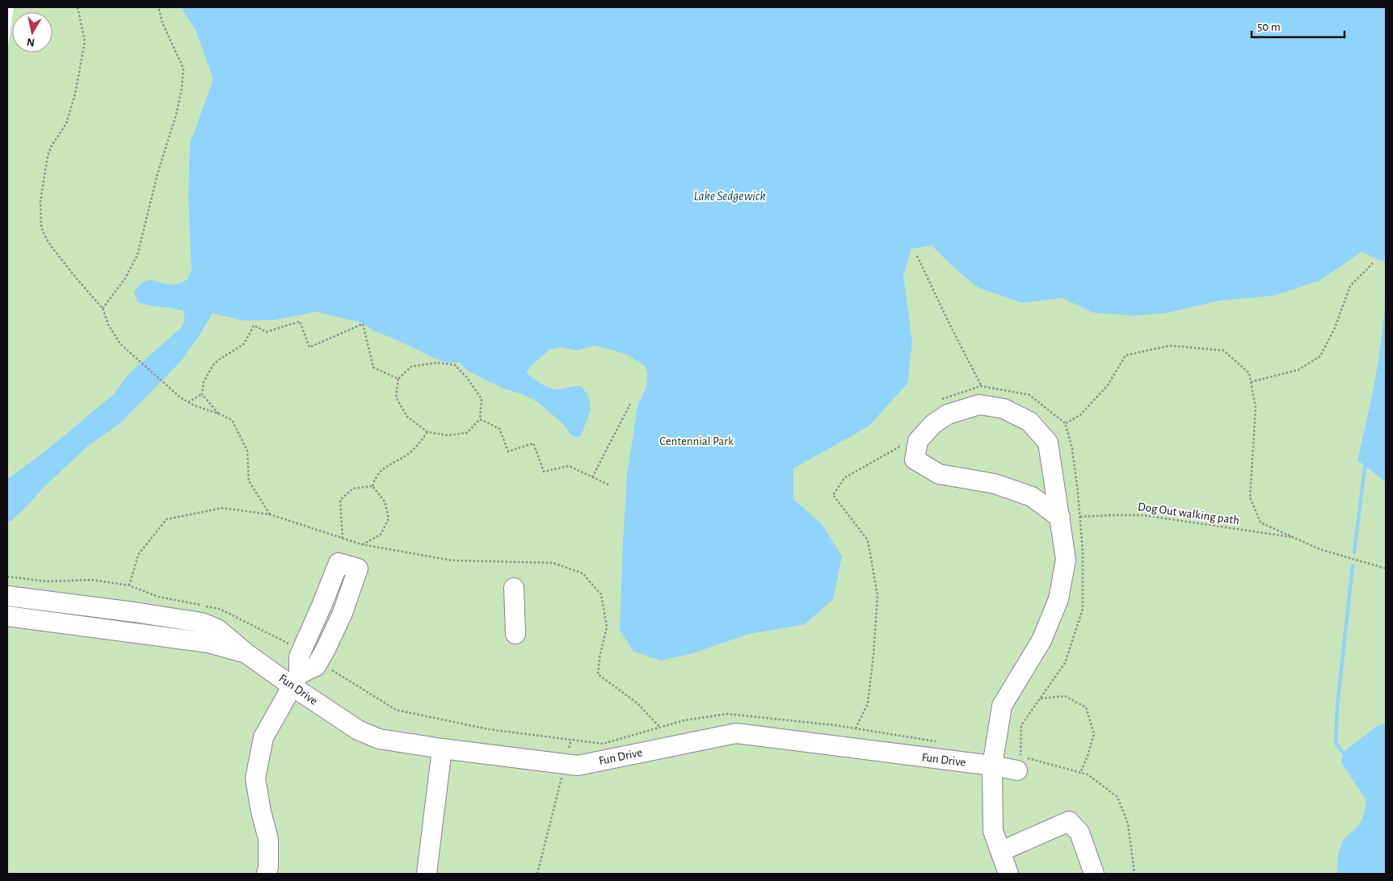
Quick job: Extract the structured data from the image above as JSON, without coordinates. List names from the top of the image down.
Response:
{
  "streets": {
    "lane": ["Fun Drive"],
    "path": ["Dog Out walking path"]
  },
  "water": ["Lake Sedgewick"],
  "parks": ["Centennial Park"],
  "scale_bar": "50 m",
  "north": "bottom"
}
